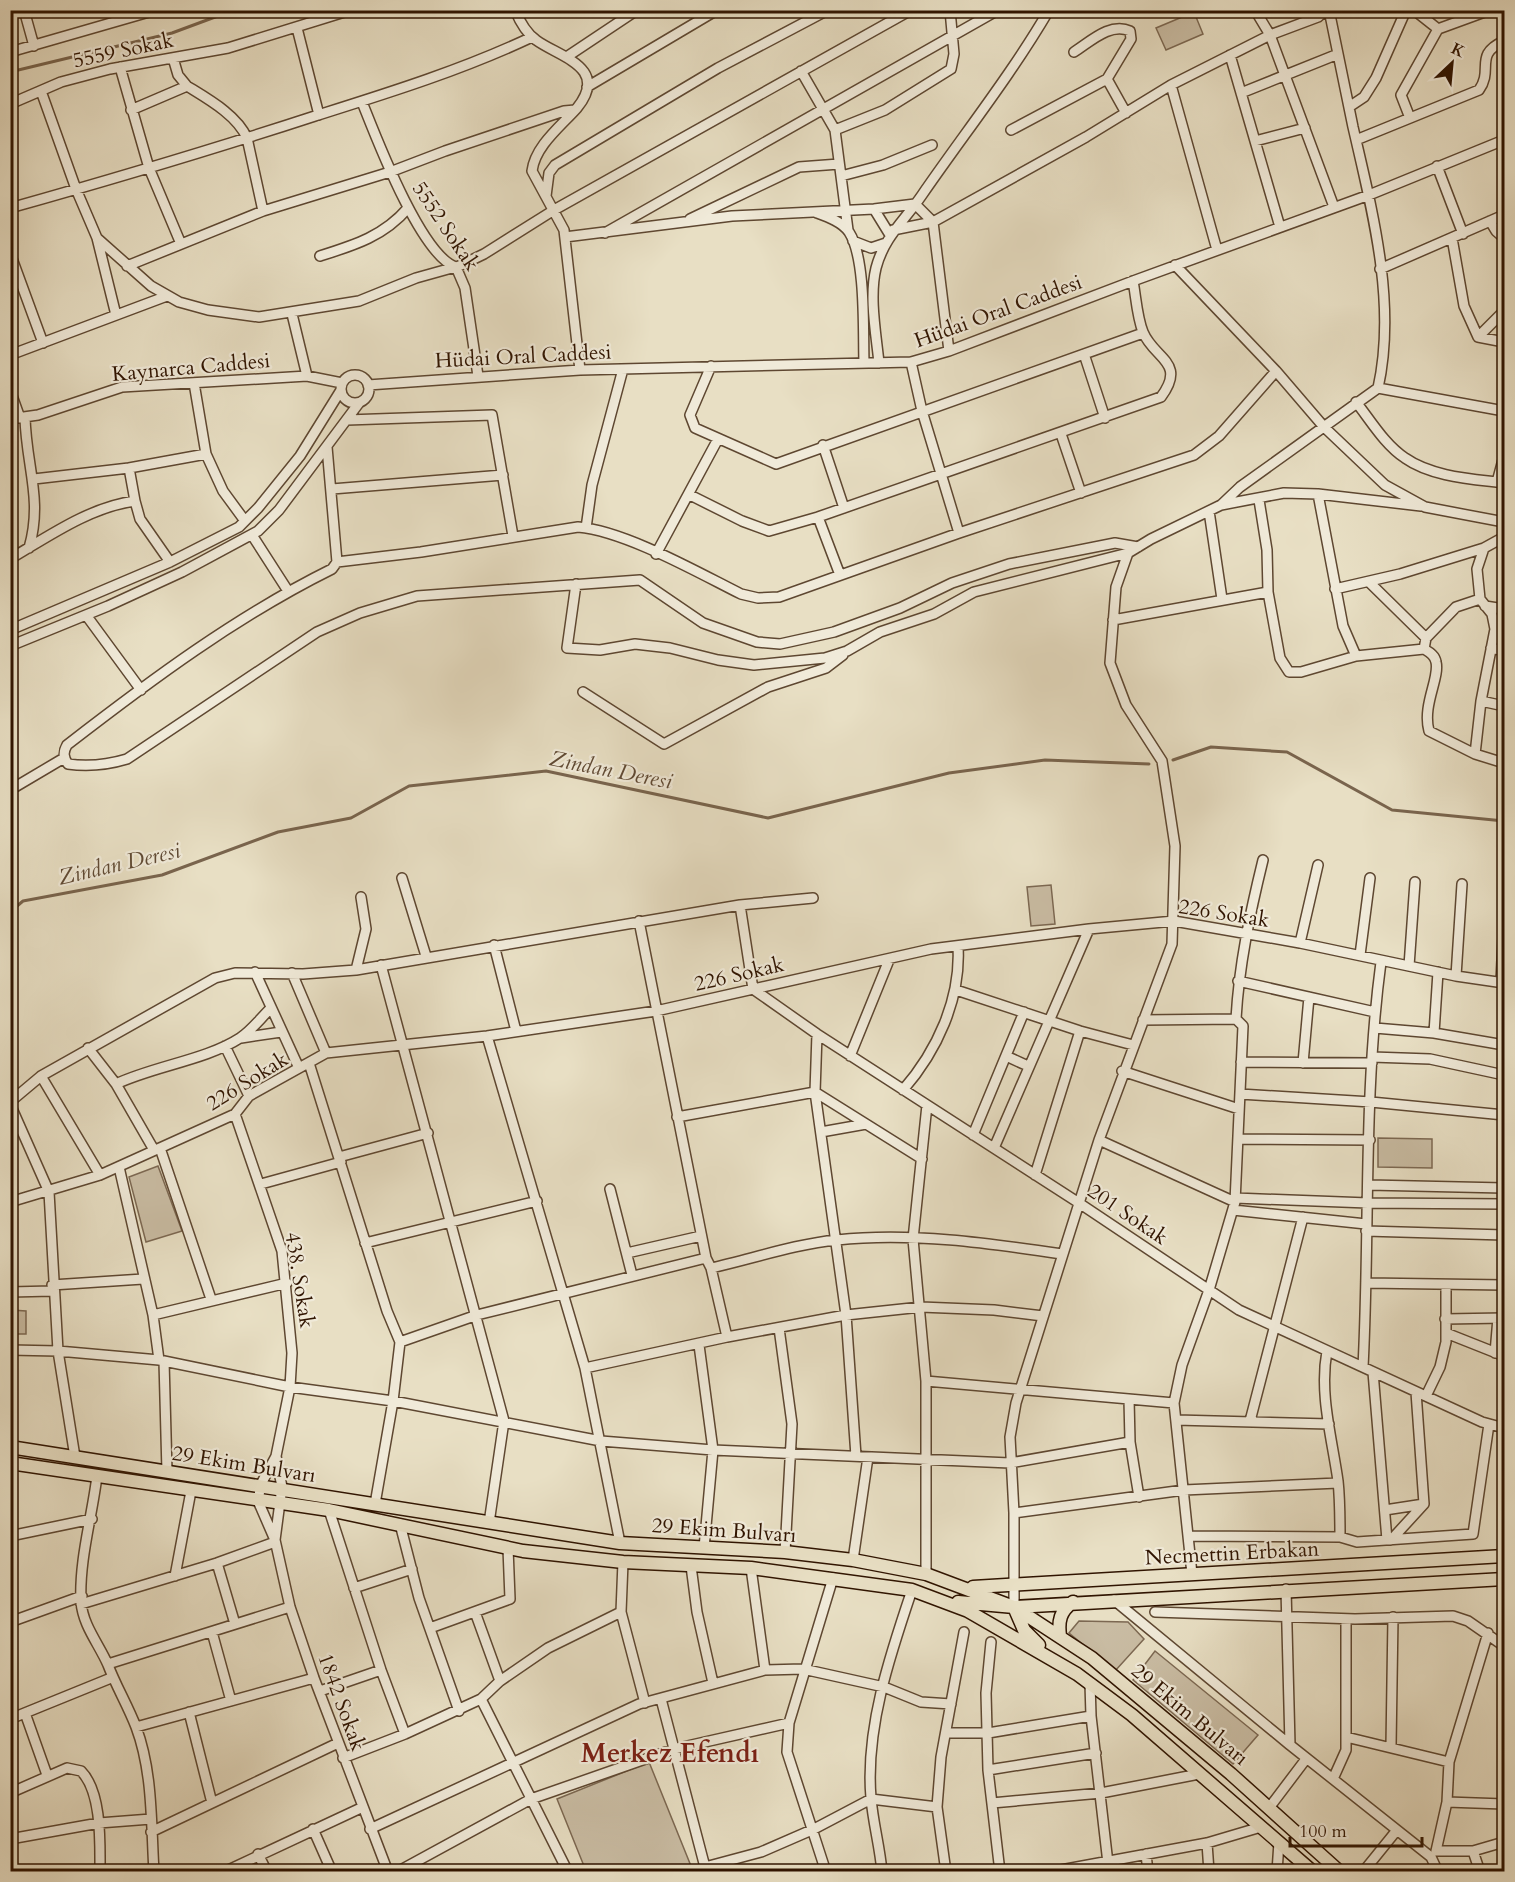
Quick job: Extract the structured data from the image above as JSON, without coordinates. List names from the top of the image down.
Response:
{
  "streets": {
    "main road": ["29 Ekim Bulvarı", "Necmettin Erbakan"],
    "street": [
      "5559 Sokak",
      "5552 Sokak",
      "Hüdai Oral Caddesi",
      "Kaynarca Caddesi",
      "226 Sokak",
      "201 Sokak",
      "438. Sokak",
      "1842 Sokak"
    ]
  },
  "crossings": [
    ["5552 Sokak", "Hüdai Oral Caddesi"],
    ["Hüdai Oral Caddesi", "Kaynarca Caddesi"],
    ["226 Sokak", "201 Sokak"],
    ["226 Sokak", "438. Sokak"],
    ["29 Ekim Bulvarı", "Necmettin Erbakan"]
  ],
  "districts": ["Merkez Efendı"],
  "water": ["Zindan Deresi"],
  "scale_bar": "100 m",
  "north": "top right"
}
